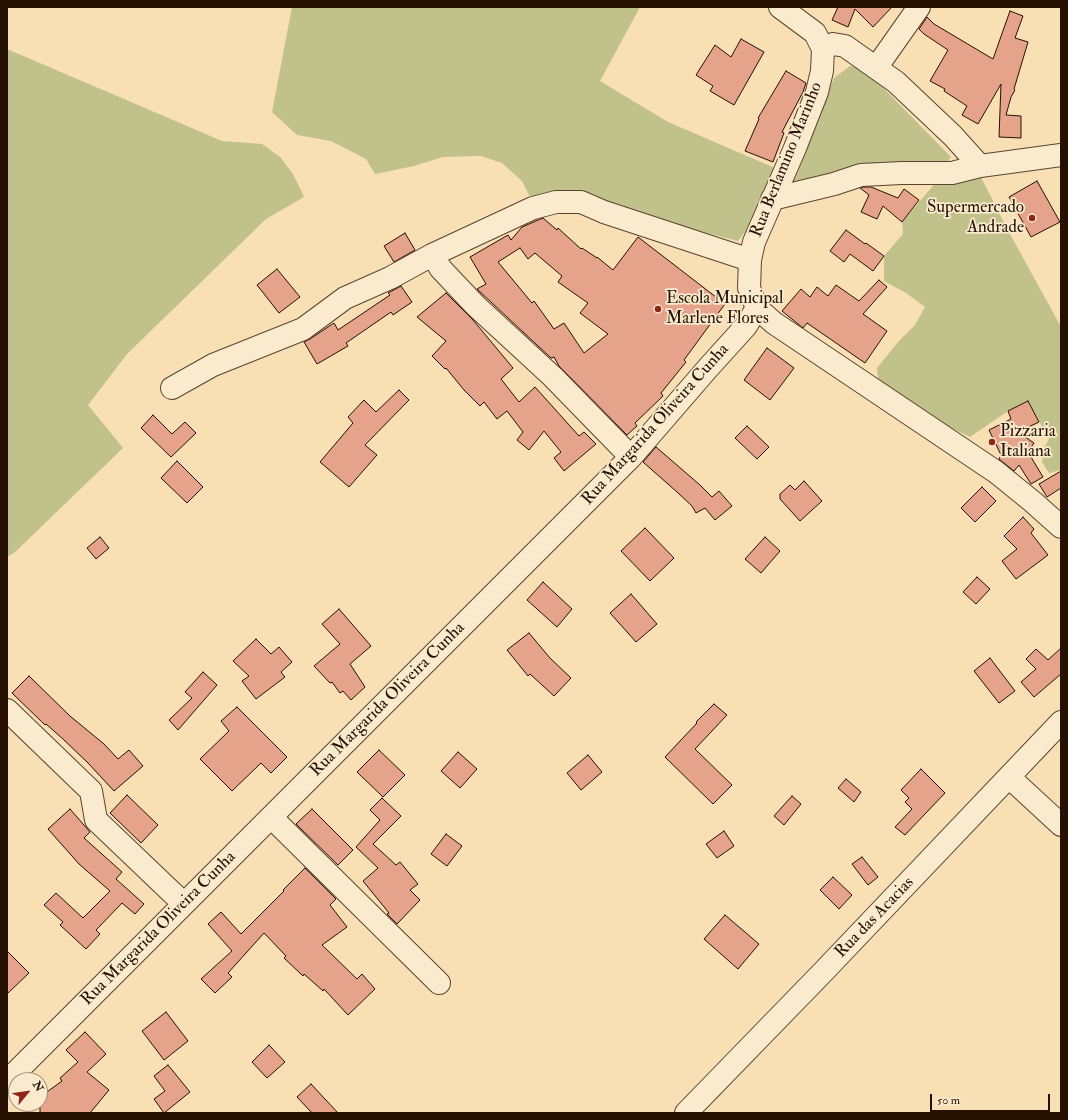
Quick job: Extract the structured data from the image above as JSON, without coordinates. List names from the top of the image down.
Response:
{
  "streets": {
    "street": ["Rua Berlamino Marinho", "Rua Margarida Oliveira Cunha", "Rua das Acacias"]
  },
  "crossings": [
    ["Rua Berlamino Marinho", "Rua Margarida Oliveira Cunha"]
  ],
  "places": ["Supermercado Andrade", "Escola Municipal Marlene Flores", "Pizzaria Italiana"],
  "scale_bar": "50 m",
  "north": "top right"
}
